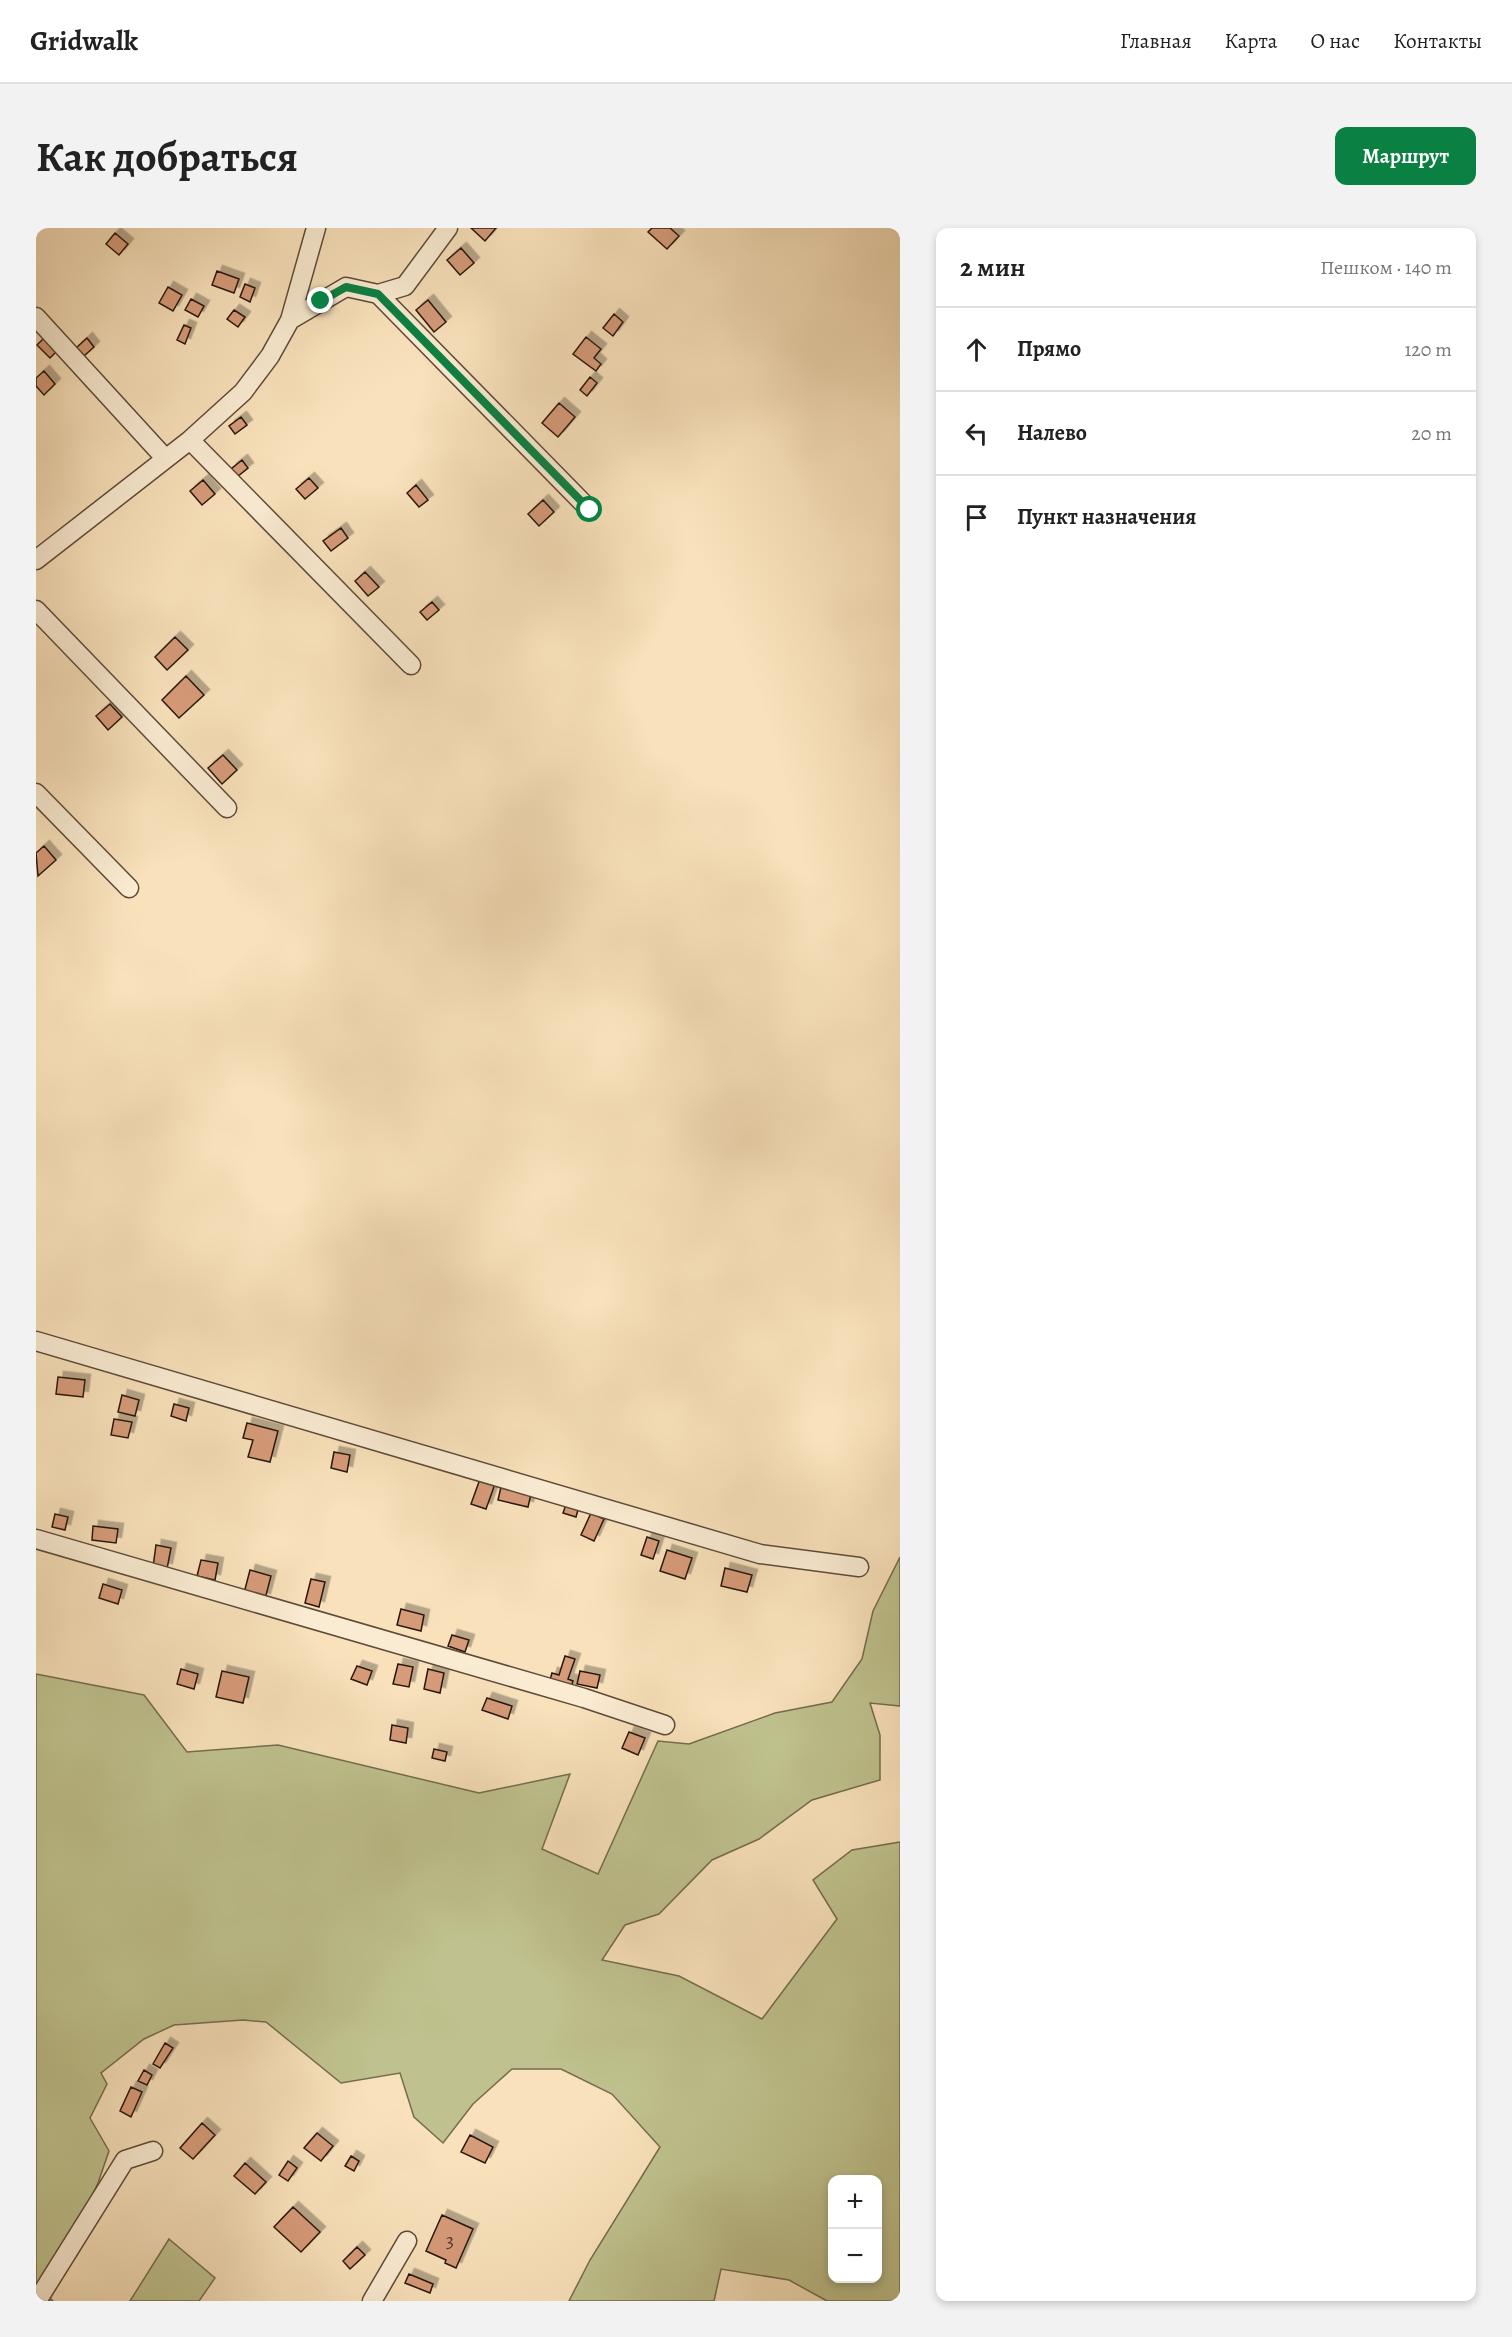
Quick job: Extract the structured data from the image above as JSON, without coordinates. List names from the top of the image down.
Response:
{
  "house_numbers": ["3"],
  "page": {
    "header": "Gridwalk",
    "nav": [
      "Главная",
      "Карта",
      "О нас",
      "Контакты"
    ],
    "buttons": "Маршрут",
    "title": "Как добраться",
    "heading": ["2 мин", "Пешком · 140 m"],
    "list": [
      ["Прямо", "120 m"],
      ["Налево", "20 m"],
      "Пункт назначения"
    ],
    "map_buttons": ["+", "−"]
  }
}
